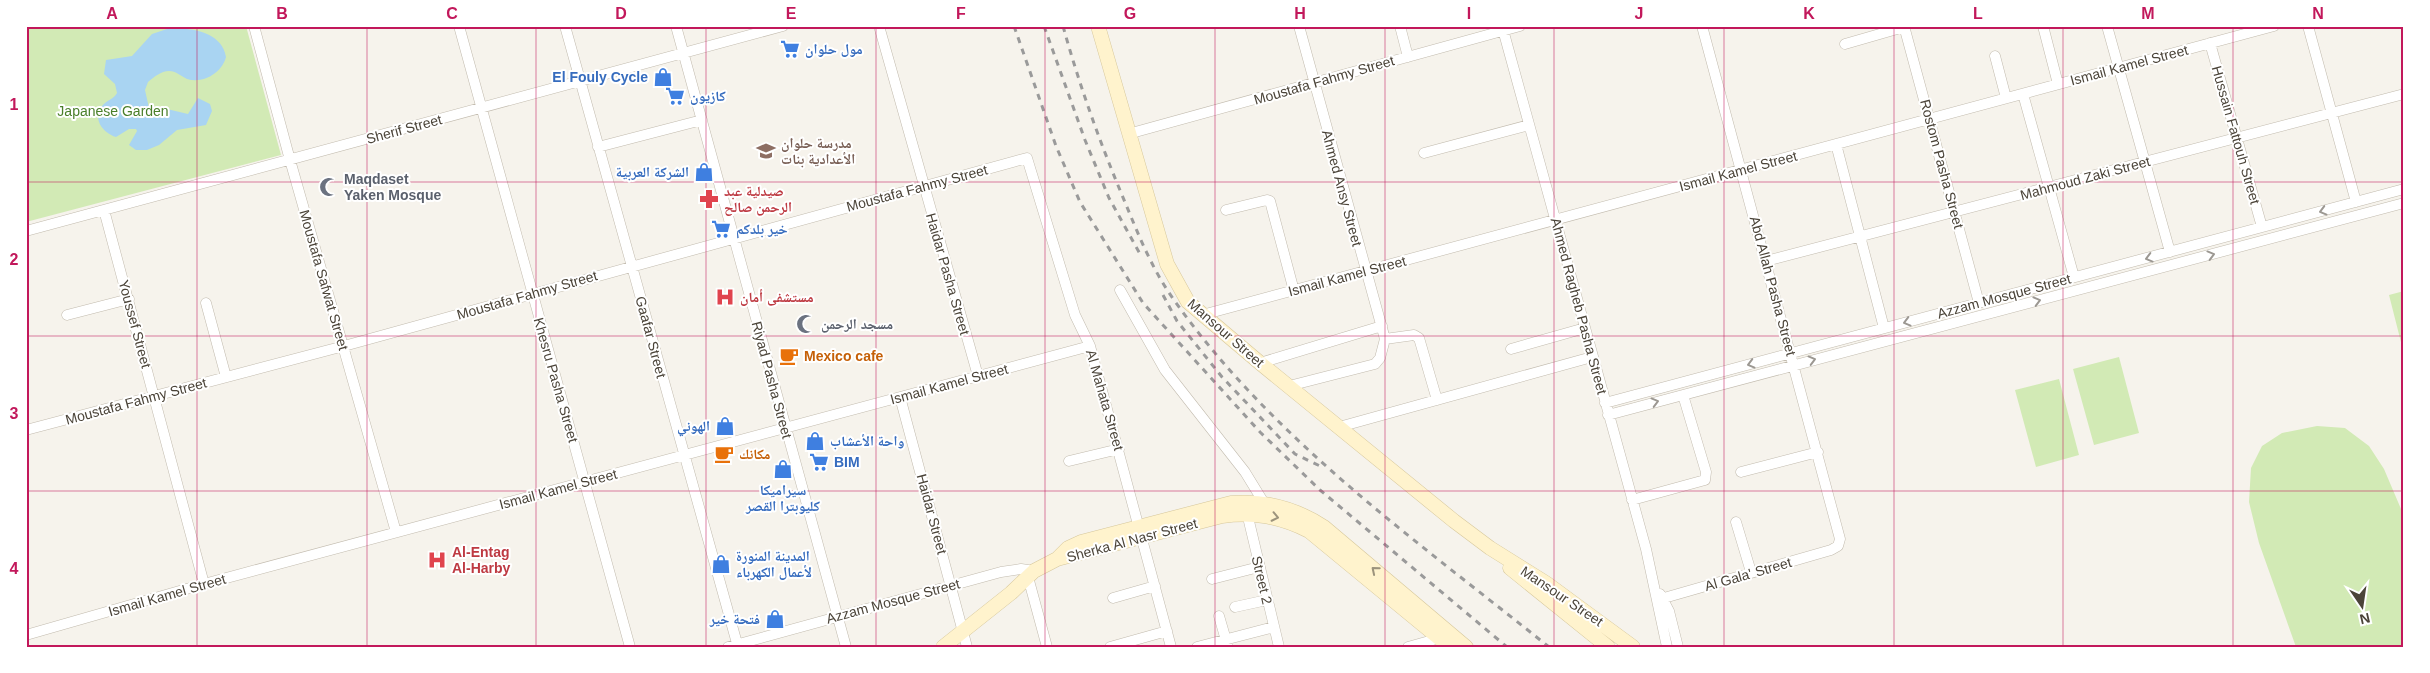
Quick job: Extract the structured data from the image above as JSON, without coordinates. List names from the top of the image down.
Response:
{
  "streets": {
    "street": [
      "Ismail Kamel Street",
      "Moustafa Fahmy Street",
      "Sherif Street",
      "Hussain Fattouh Street",
      "Rostom Pasha Street",
      "Mahmoud Zaki Street",
      "Ahmed Ansy Street",
      "Haidar Pasha Street",
      "Moustafa Safwat Street",
      "Abd Allah Pasha Street",
      "Azzam Mosque Street",
      "Ahmed Ragheb Pasha Street",
      "Youssef Street",
      "Mansour Street",
      "Gaafar Street",
      "Khesru Pasha Street",
      "Riyad Pasha Street",
      "Al Mahata Street",
      "Haidar Street",
      "Sherka Al Nasr Street",
      "Al Gala' Street",
      "Street 2"
    ]
  },
  "crossings": [
    ["Ismail Kamel Street", "Hussain Fattouh Street"],
    ["Ismail Kamel Street", "Rostom Pasha Street"],
    ["Ismail Kamel Street", "Ahmed Ansy Street"],
    ["Ismail Kamel Street", "Haidar Pasha Street"],
    ["Ismail Kamel Street", "Moustafa Safwat Street"],
    ["Ismail Kamel Street", "Abd Allah Pasha Street"],
    ["Ismail Kamel Street", "Ahmed Ragheb Pasha Street"],
    ["Ismail Kamel Street", "Youssef Street"],
    ["Ismail Kamel Street", "Mansour Street"],
    ["Ismail Kamel Street", "Gaafar Street"],
    ["Ismail Kamel Street", "Khesru Pasha Street"],
    ["Ismail Kamel Street", "Riyad Pasha Street"],
    ["Ismail Kamel Street", "Al Mahata Street"],
    ["Ismail Kamel Street", "Haidar Street"],
    ["Moustafa Fahmy Street", "Ahmed Ansy Street"],
    ["Moustafa Fahmy Street", "Haidar Pasha Street"],
    ["Moustafa Fahmy Street", "Moustafa Safwat Street"],
    ["Moustafa Fahmy Street", "Ahmed Ragheb Pasha Street"],
    ["Moustafa Fahmy Street", "Youssef Street"],
    ["Moustafa Fahmy Street", "Mansour Street"],
    ["Moustafa Fahmy Street", "Gaafar Street"],
    ["Moustafa Fahmy Street", "Khesru Pasha Street"],
    ["Moustafa Fahmy Street", "Riyad Pasha Street"],
    ["Moustafa Fahmy Street", "Al Mahata Street"],
    ["Sherif Street", "Moustafa Safwat Street"],
    ["Sherif Street", "Youssef Street"],
    ["Sherif Street", "Gaafar Street"],
    ["Sherif Street", "Khesru Pasha Street"],
    ["Sherif Street", "Riyad Pasha Street"],
    ["Hussain Fattouh Street", "Mahmoud Zaki Street"],
    ["Hussain Fattouh Street", "Azzam Mosque Street"],
    ["Rostom Pasha Street", "Mahmoud Zaki Street"],
    ["Rostom Pasha Street", "Azzam Mosque Street"],
    ["Mahmoud Zaki Street", "Abd Allah Pasha Street"],
    ["Abd Allah Pasha Street", "Azzam Mosque Street"],
    ["Abd Allah Pasha Street", "Al Gala' Street"],
    ["Azzam Mosque Street", "Ahmed Ragheb Pasha Street"],
    ["Azzam Mosque Street", "Gaafar Street"],
    ["Azzam Mosque Street", "Riyad Pasha Street"],
    ["Azzam Mosque Street", "Haidar Street"],
    ["Azzam Mosque Street", "Sherka Al Nasr Street"],
    ["Ahmed Ragheb Pasha Street", "Al Gala' Street"],
    ["Al Mahata Street", "Sherka Al Nasr Street"],
    ["Sherka Al Nasr Street", "Street 2"]
  ],
  "parks": ["Japanese Garden"],
  "places": {
    "supermarket": [
      "مول حلوان",
      "كازيون",
      "خير بلدكم",
      "BIM"
    ],
    "shop": [
      "El Fouly Cycle",
      "الشركة العربية",
      "الهوني",
      "واحة الأعشاب",
      "سيراميكا كليوبترا القصر",
      "المدينة المنورة لأعمال الكهرباء",
      "فتحة خير"
    ],
    "school or university": ["مدرسة حلوان الأعدادية بنات"],
    "mosque": ["Maqdaset Yaken Mosque", "مسجد الرحمن"],
    "pharmacy": ["صيدلية عبد الرحمن صالح"],
    "hospital": ["مستشفى أمان", "Al-Entag Al-Harby"],
    "cafe": ["Mexico cafe", "مكانك"]
  },
  "north": "bottom",
  "grid": {
    "columns": [
      "A",
      "B",
      "C",
      "D",
      "E",
      "F",
      "G",
      "H",
      "I",
      "J",
      "K",
      "L",
      "M",
      "N"
    ],
    "rows": [
      "1",
      "2",
      "3",
      "4"
    ]
  }
}
